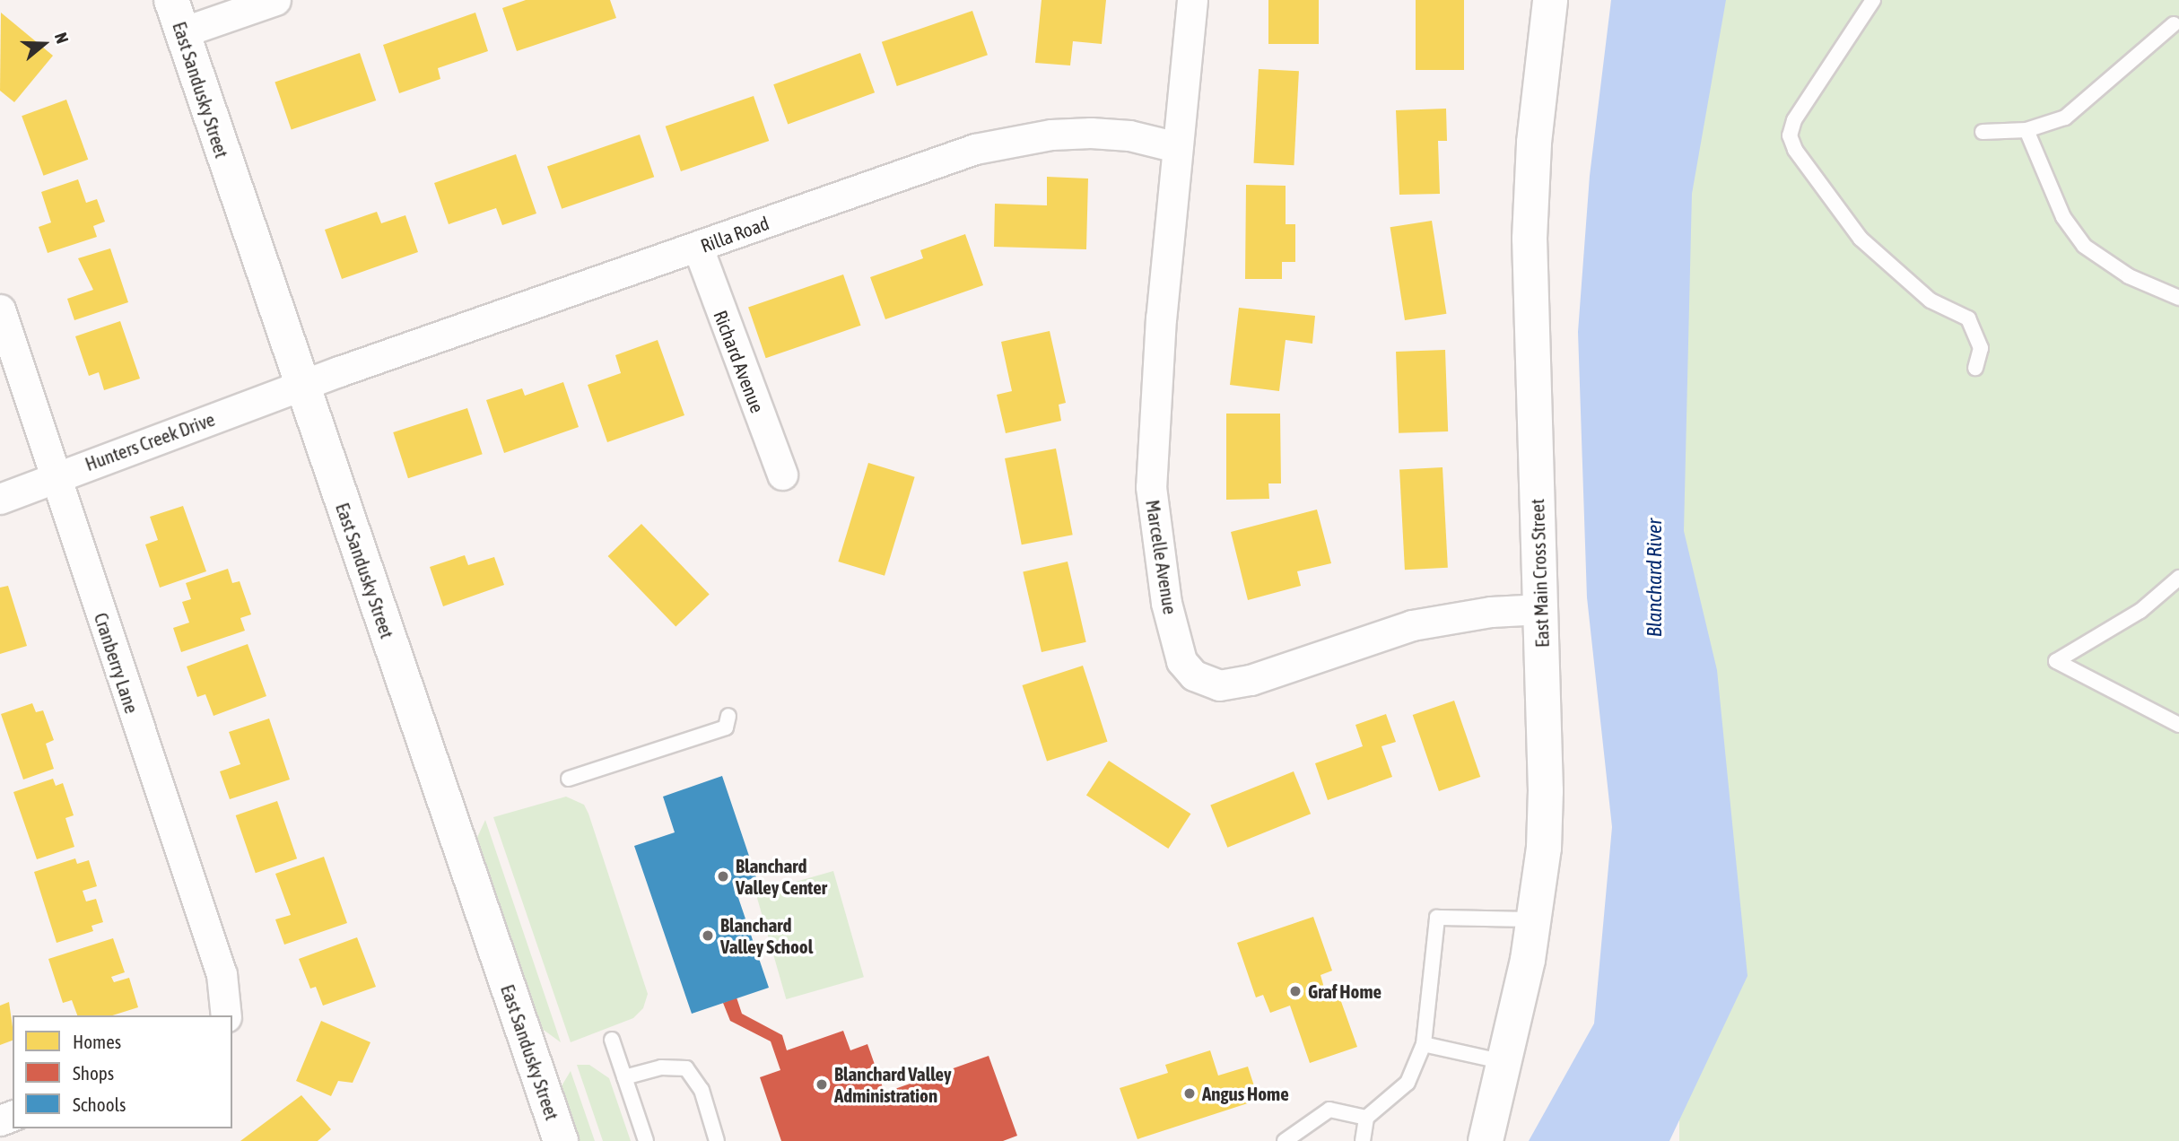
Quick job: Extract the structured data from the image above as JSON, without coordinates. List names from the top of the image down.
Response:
{
  "streets": {
    "main road": ["East Sandusky Street", "East Main Cross Street"],
    "street": [
      "Rilla Road",
      "Richard Avenue",
      "Hunters Creek Drive",
      "Marcelle Avenue",
      "Cranberry Lane"
    ]
  },
  "crossings": [
    ["East Sandusky Street", "Rilla Road"],
    ["East Sandusky Street", "Hunters Creek Drive"],
    ["Rilla Road", "Richard Avenue"],
    ["Rilla Road", "Hunters Creek Drive"],
    ["Rilla Road", "Marcelle Avenue"],
    ["Hunters Creek Drive", "Cranberry Lane"],
    ["Marcelle Avenue", "East Main Cross Street"]
  ],
  "water": ["Blanchard River"],
  "places": [
    "Blanchard Valley Center",
    "Blanchard Valley School",
    "Graf Home",
    "Blanchard Valley Administration",
    "Angus Home"
  ],
  "legend": ["Homes", "Shops", "Schools"],
  "north": "right"
}
